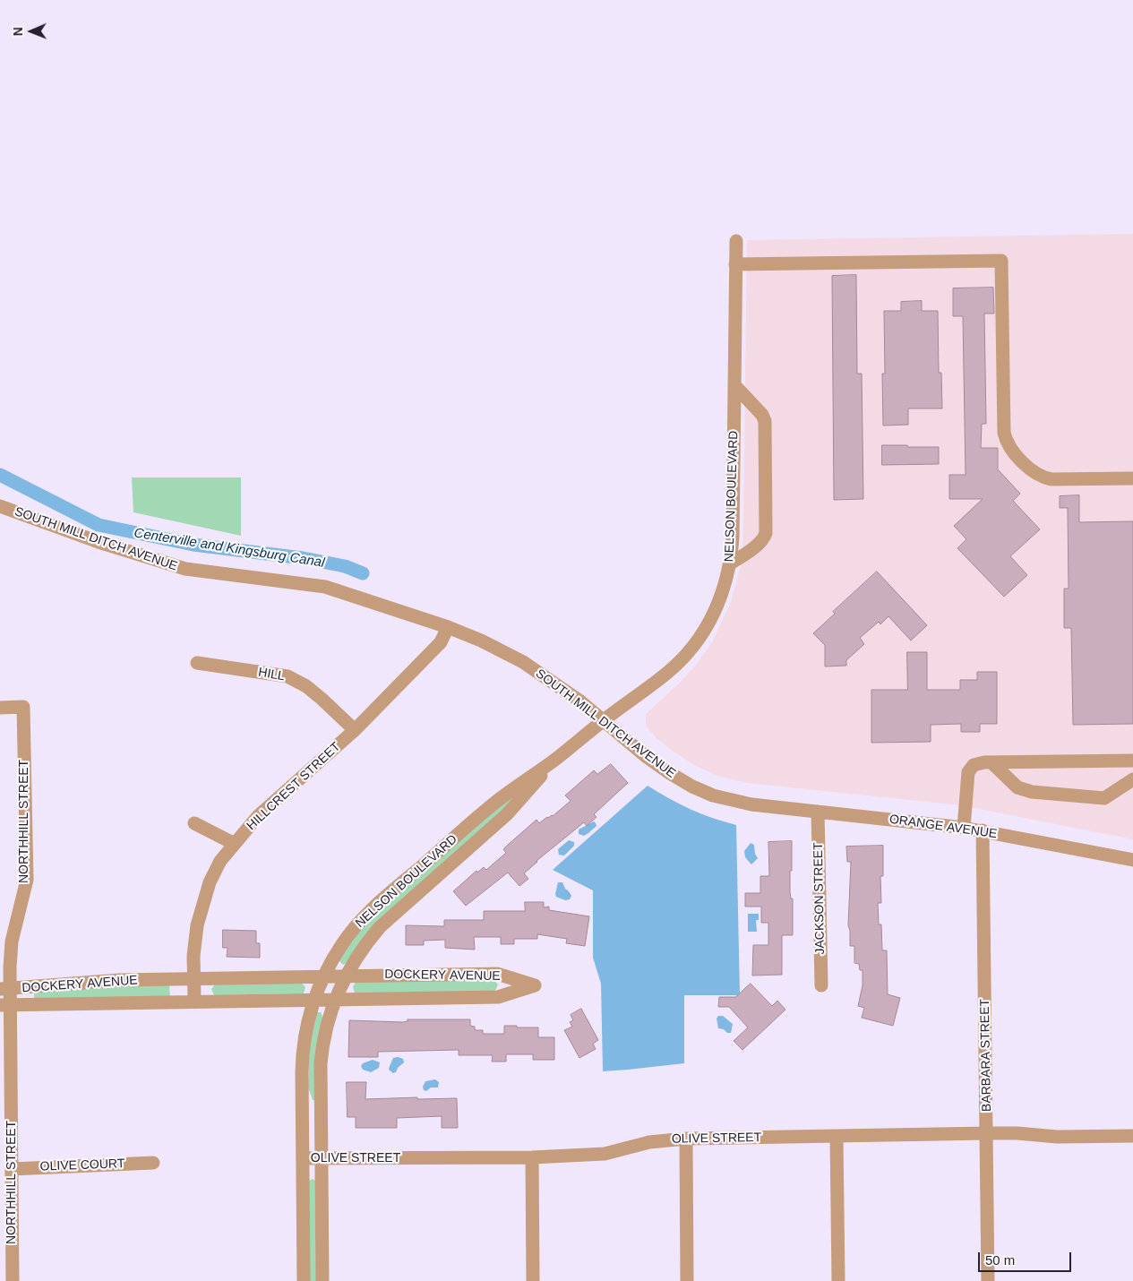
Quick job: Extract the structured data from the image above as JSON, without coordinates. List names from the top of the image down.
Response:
{
  "streets": {
    "street": [
      "NELSON BOULEVARD",
      "SOUTH MILL DITCH AVENUE",
      "HILL",
      "HILLCREST STREET",
      "NORTHHILL STREET",
      "ORANGE AVENUE",
      "JACKSON STREET",
      "DOCKERY AVENUE",
      "BARBARA STREET",
      "OLIVE STREET",
      "OLIVE COURT"
    ]
  },
  "crossings": [
    ["NELSON BOULEVARD", "SOUTH MILL DITCH AVENUE"],
    ["NELSON BOULEVARD", "DOCKERY AVENUE"],
    ["NELSON BOULEVARD", "OLIVE STREET"],
    ["SOUTH MILL DITCH AVENUE", "HILLCREST STREET"],
    ["SOUTH MILL DITCH AVENUE", "ORANGE AVENUE"],
    ["HILL", "HILLCREST STREET"],
    ["HILLCREST STREET", "DOCKERY AVENUE"],
    ["NORTHHILL STREET", "DOCKERY AVENUE"],
    ["NORTHHILL STREET", "OLIVE COURT"],
    ["ORANGE AVENUE", "JACKSON STREET"],
    ["ORANGE AVENUE", "BARBARA STREET"],
    ["BARBARA STREET", "OLIVE STREET"]
  ],
  "water": ["Centerville and Kingsburg Canal"],
  "scale_bar": "50 m",
  "north": "left"
}
